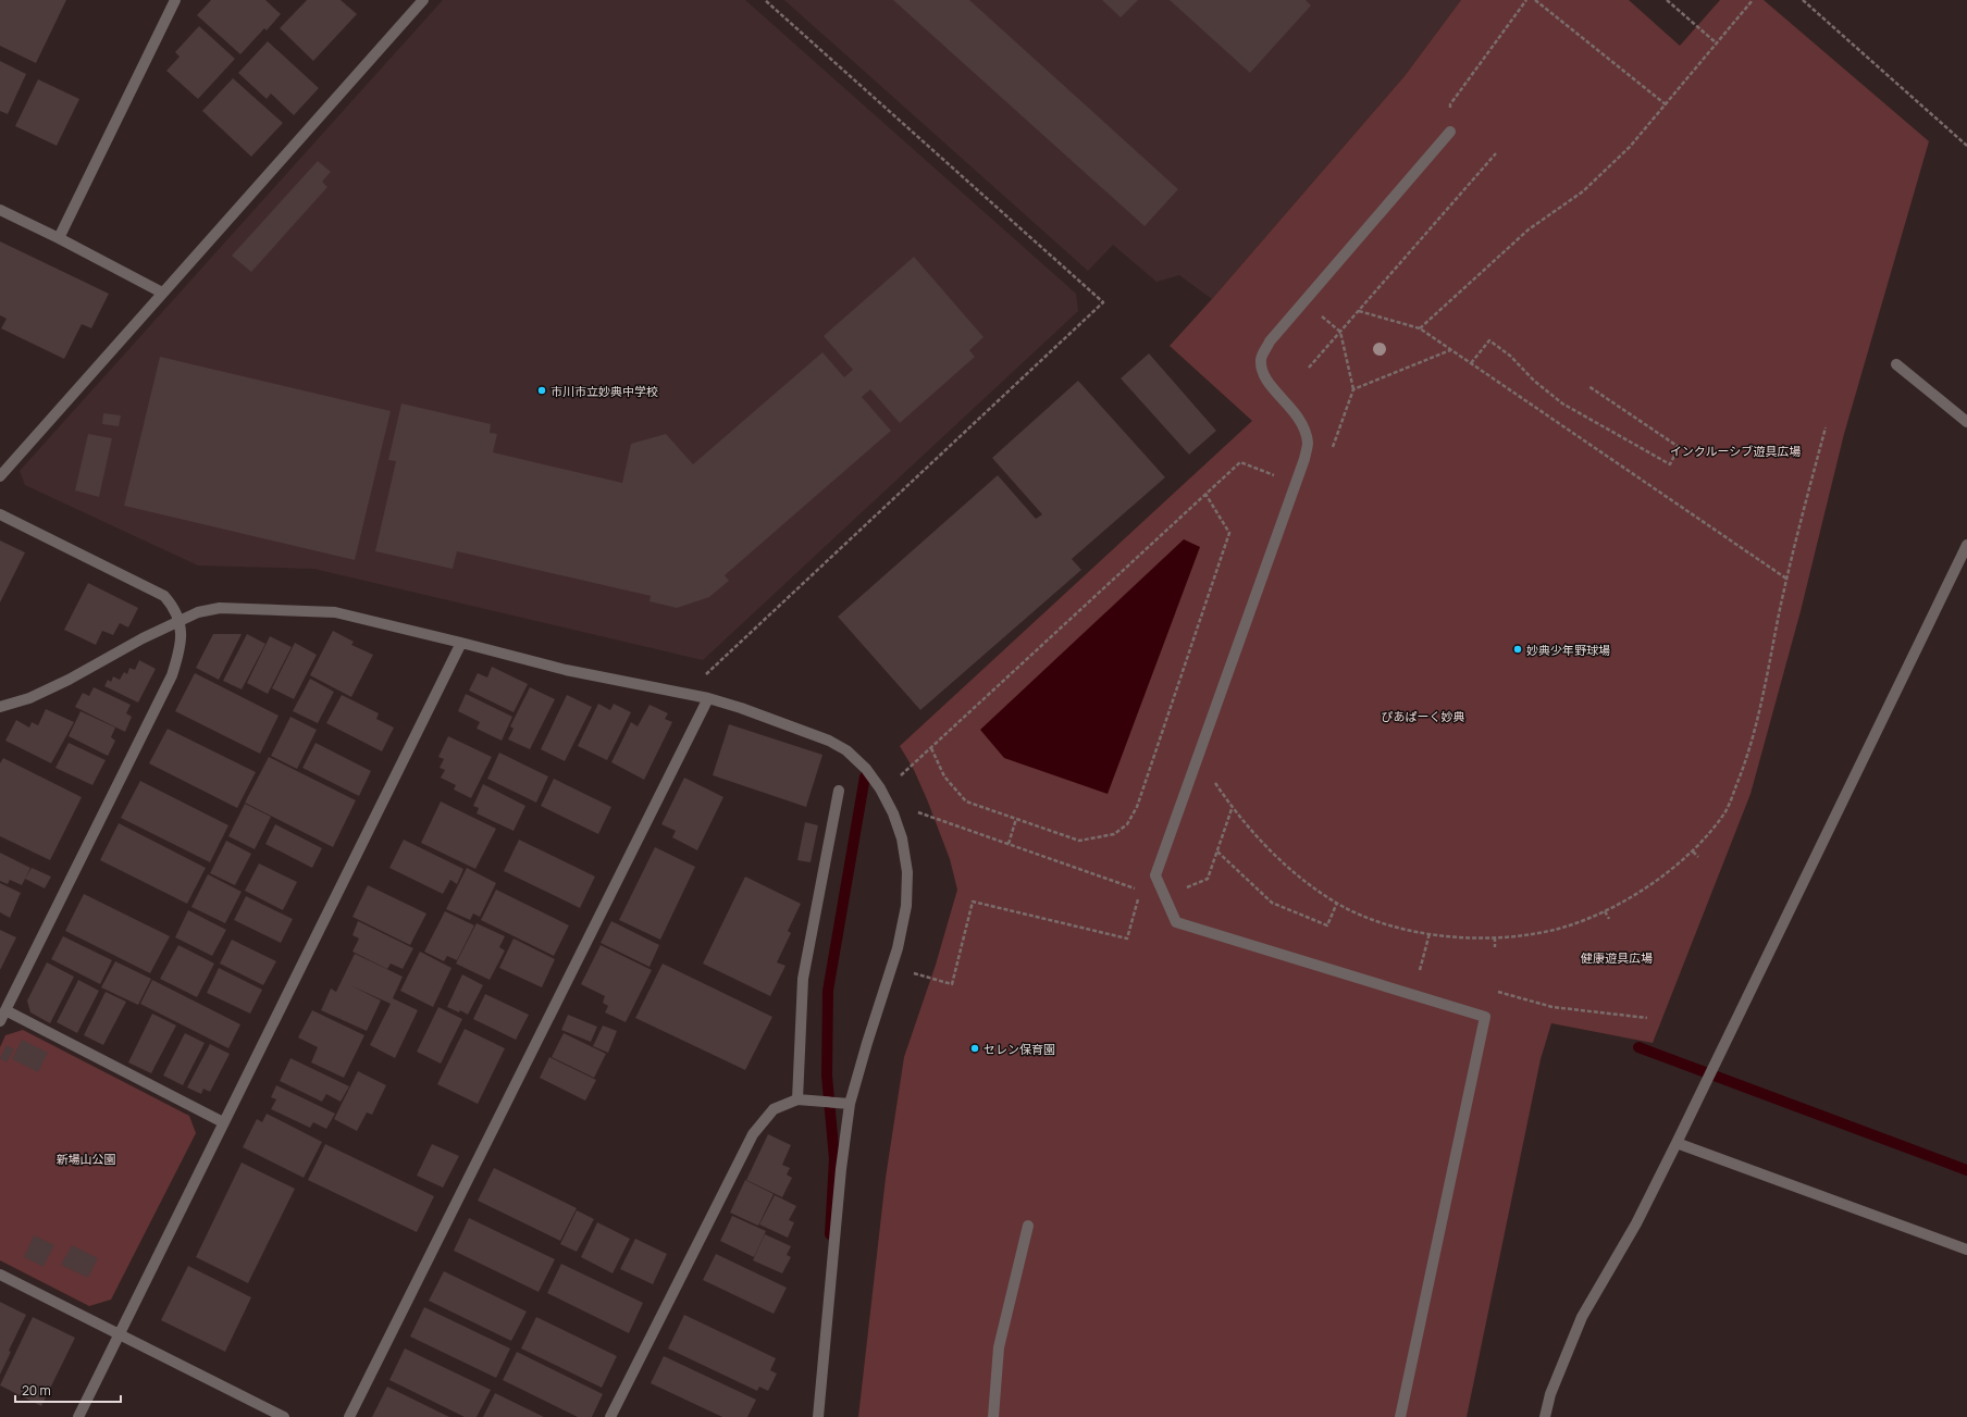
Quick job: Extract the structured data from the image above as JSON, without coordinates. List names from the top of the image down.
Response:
{
  "parks": [
    "インクルーシブ遊具広場",
    "ぴあぱーく妙典",
    "健康遊具広場",
    "新場山公園"
  ],
  "places": ["市川市立妙典中学校", "妙典少年野球場", "セレン保育園"],
  "scale_bar": "20 m"
}
